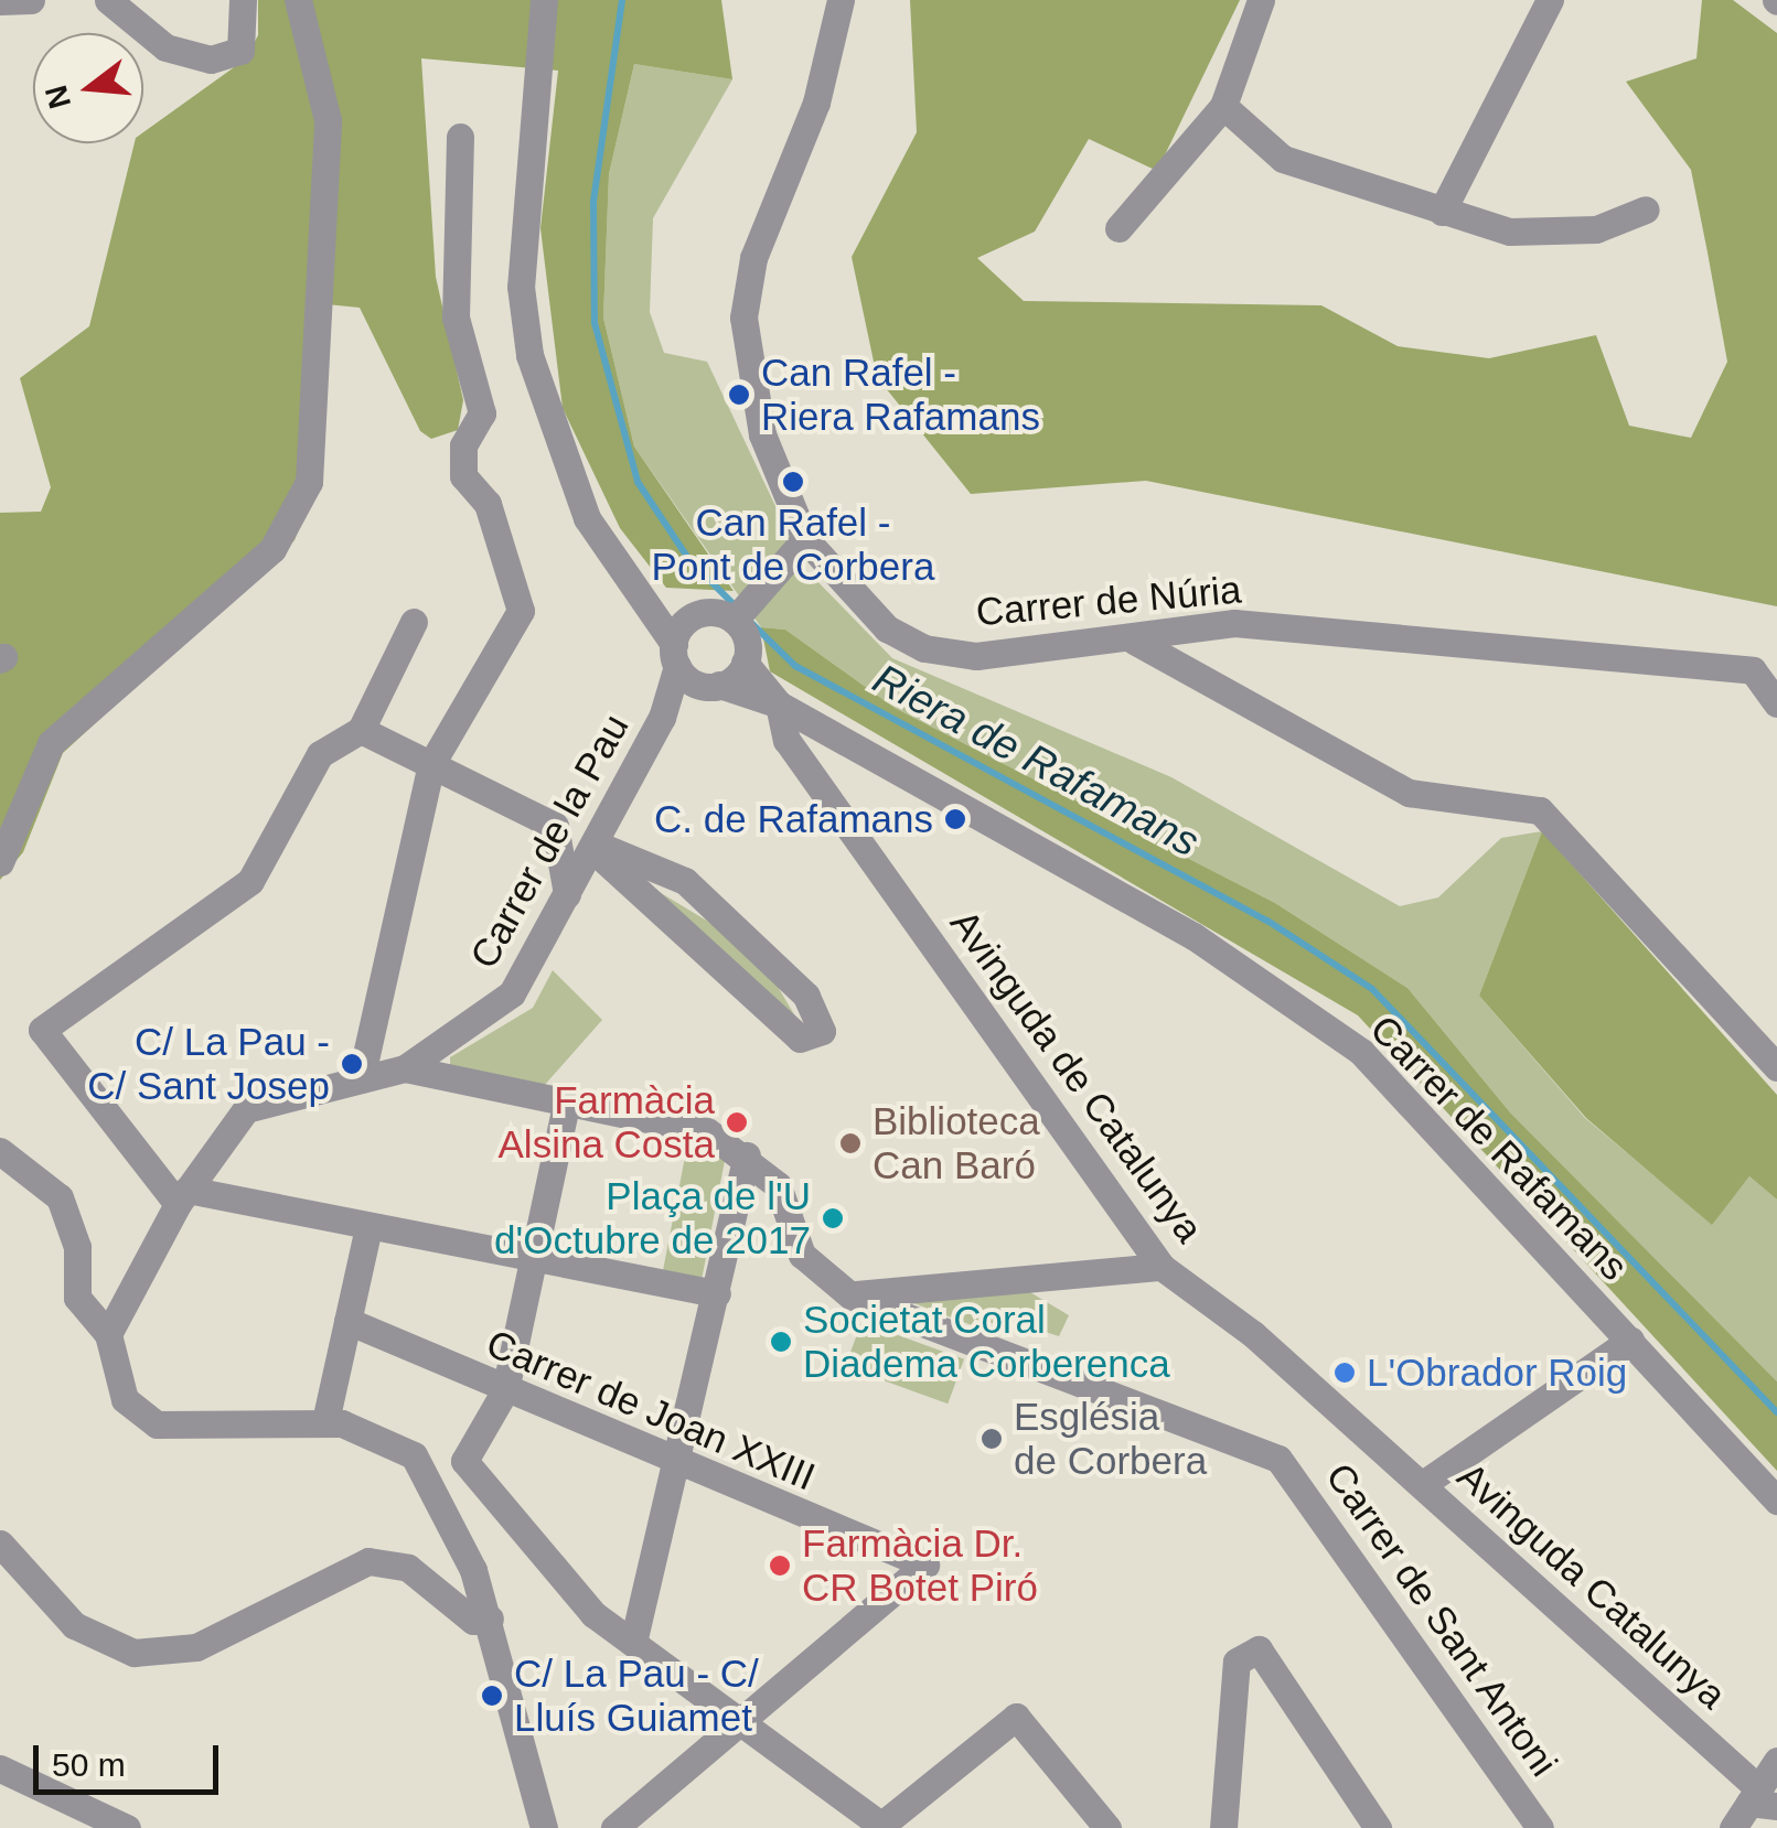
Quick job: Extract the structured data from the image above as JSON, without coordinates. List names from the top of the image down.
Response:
{
  "streets": {
    "street": [
      "Carrer de Núria",
      "Carrer de la Pau",
      "Avinguda de Catalunya",
      "Carrer de Rafamans",
      "Carrer de Joan XXIII",
      "Avinguda Catalunya",
      "Carrer de Sant Antoni"
    ]
  },
  "crossings": [
    ["Carrer de la Pau", "Carrer de Rafamans"],
    ["Carrer de la Pau", "Carrer de Sant Antoni"],
    ["Avinguda de Catalunya", "Carrer de Rafamans"],
    ["Avinguda de Catalunya", "Avinguda Catalunya"]
  ],
  "water": ["Riera de Rafamans"],
  "places": [
    "Can Rafel - Riera Rafamans",
    "Can Rafel - Pont de Corbera",
    "C. de Rafamans",
    "C/ La Pau - C/ Sant Josep",
    "Farmàcia Alsina Costa",
    "Biblioteca Can Baró",
    "Plaça de l'U d'Octubre de 2017",
    "Societat Coral Diadema Corberenca",
    "L'Obrador Roig",
    "Església de Corbera",
    "Farmàcia Dr. CR Botet Piró",
    "C/ La Pau - C/ Lluís Guiamet"
  ],
  "scale_bar": "50 m",
  "north": "left"
}
